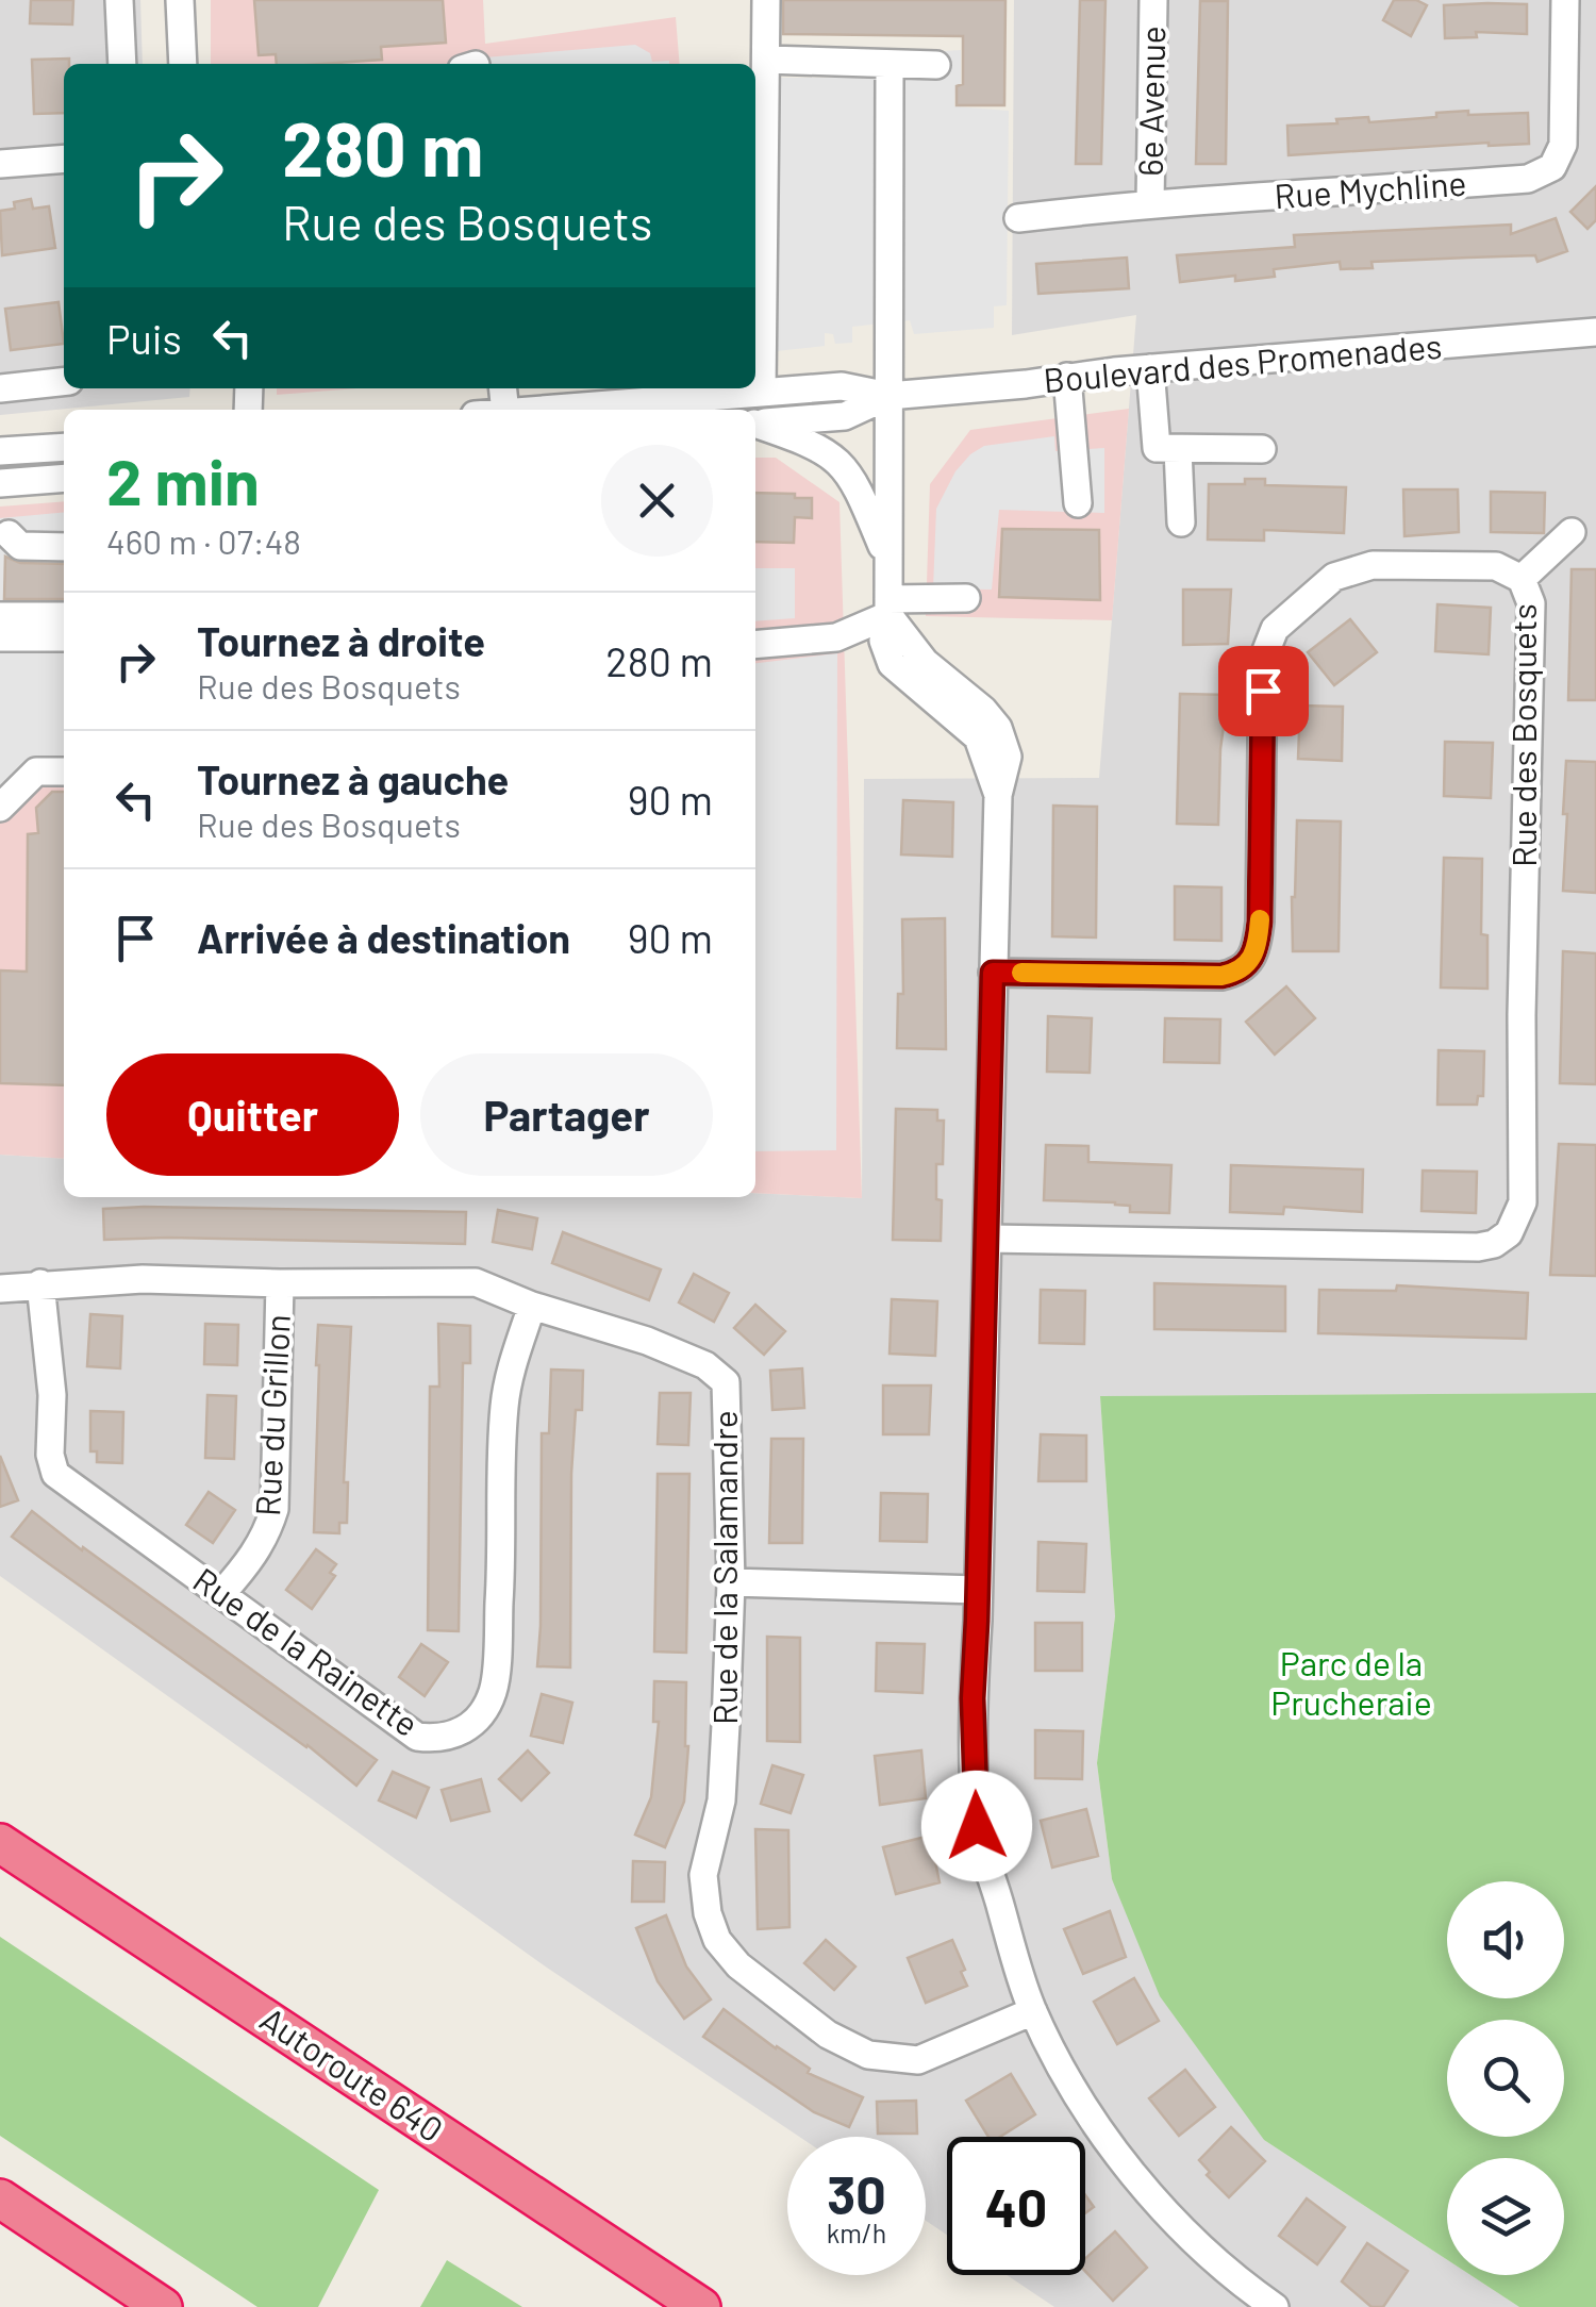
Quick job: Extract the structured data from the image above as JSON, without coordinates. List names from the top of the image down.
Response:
{
  "streets": {
    "highway": ["Autoroute 640"],
    "street": [
      "6e Avenue",
      "Rue Mychline",
      "Boulevard des Promenades",
      "Rue des Bosquets",
      "Rue du Grillon",
      "Rue de la Salamandre",
      "Rue de la Rainette"
    ]
  },
  "crossings": [
    ["6e Avenue", "Rue Mychline"],
    ["Rue du Grillon", "Rue de la Salamandre"],
    ["Rue du Grillon", "Rue de la Rainette"],
    ["Rue de la Salamandre", "Rue de la Rainette"]
  ],
  "parks": ["Parc de la Prucheraie"],
  "page": {
    "turn": ["280 m", "Rue des Bosquets"],
    "then": "Puis",
    "heading": ["2 min", "460 m · 07:48"],
    "list": [
      {
        "name": "Tournez à droite",
        "note": "Rue des Bosquets",
        "value": "280 m"
      },
      {
        "name": "Tournez à gauche",
        "note": "Rue des Bosquets",
        "value": "90 m"
      },
      {
        "name": "Arrivée à destination",
        "value": "90 m"
      }
    ],
    "buttons": ["Quitter", "Partager"],
    "speed": "30 km/h",
    "limit": "40"
  }
}
